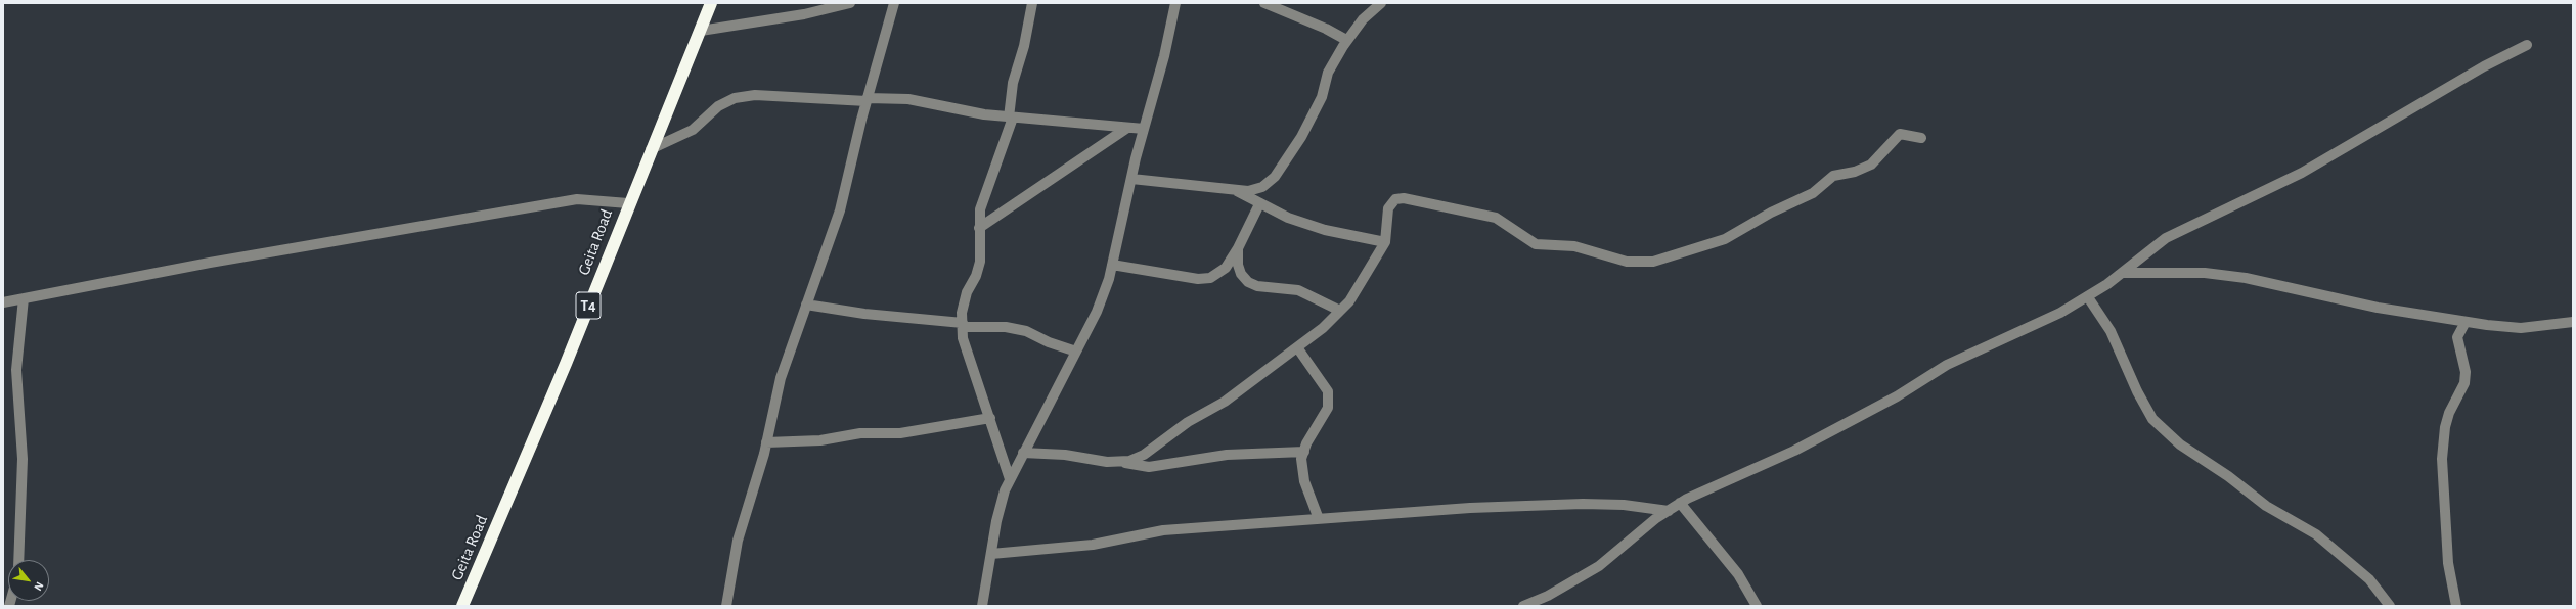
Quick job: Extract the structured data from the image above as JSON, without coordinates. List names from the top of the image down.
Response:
{
  "streets": {
    "highway": ["Geita Road", "T4"]
  },
  "north": "bottom right"
}
